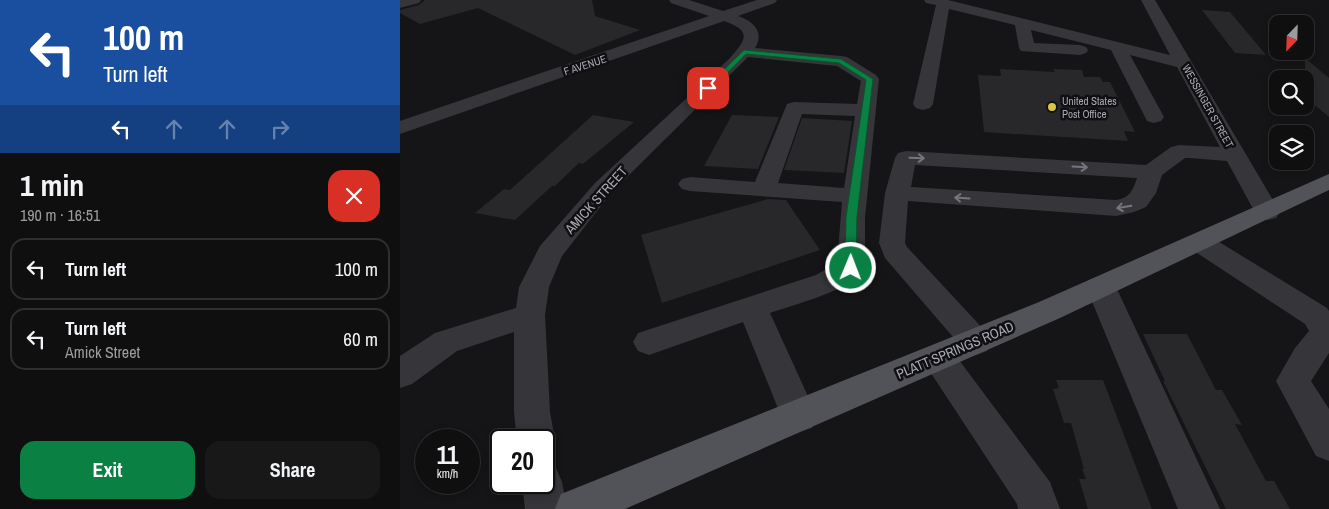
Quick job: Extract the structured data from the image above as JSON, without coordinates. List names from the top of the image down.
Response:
{
  "streets": {
    "main road": ["PLATT SPRINGS ROAD"],
    "street": ["F AVENUE", "WESSINGER STREET", "AMICK STREET"]
  },
  "crossings": [
    ["F AVENUE", "AMICK STREET"],
    ["WESSINGER STREET", "PLATT SPRINGS ROAD"]
  ],
  "places": ["United States Post Office"],
  "north": "bottom left",
  "page": {
    "turn": ["100 m", "Turn left"],
    "heading": ["1 min", "190 m · 16:51"],
    "list": [
      {
        "name": "Turn left",
        "value": "100 m"
      },
      {
        "name": "Turn left",
        "note": "Amick Street",
        "value": "60 m"
      }
    ],
    "speed": "11 km/h",
    "limit": "20",
    "buttons": ["Exit", "Share"]
  }
}
